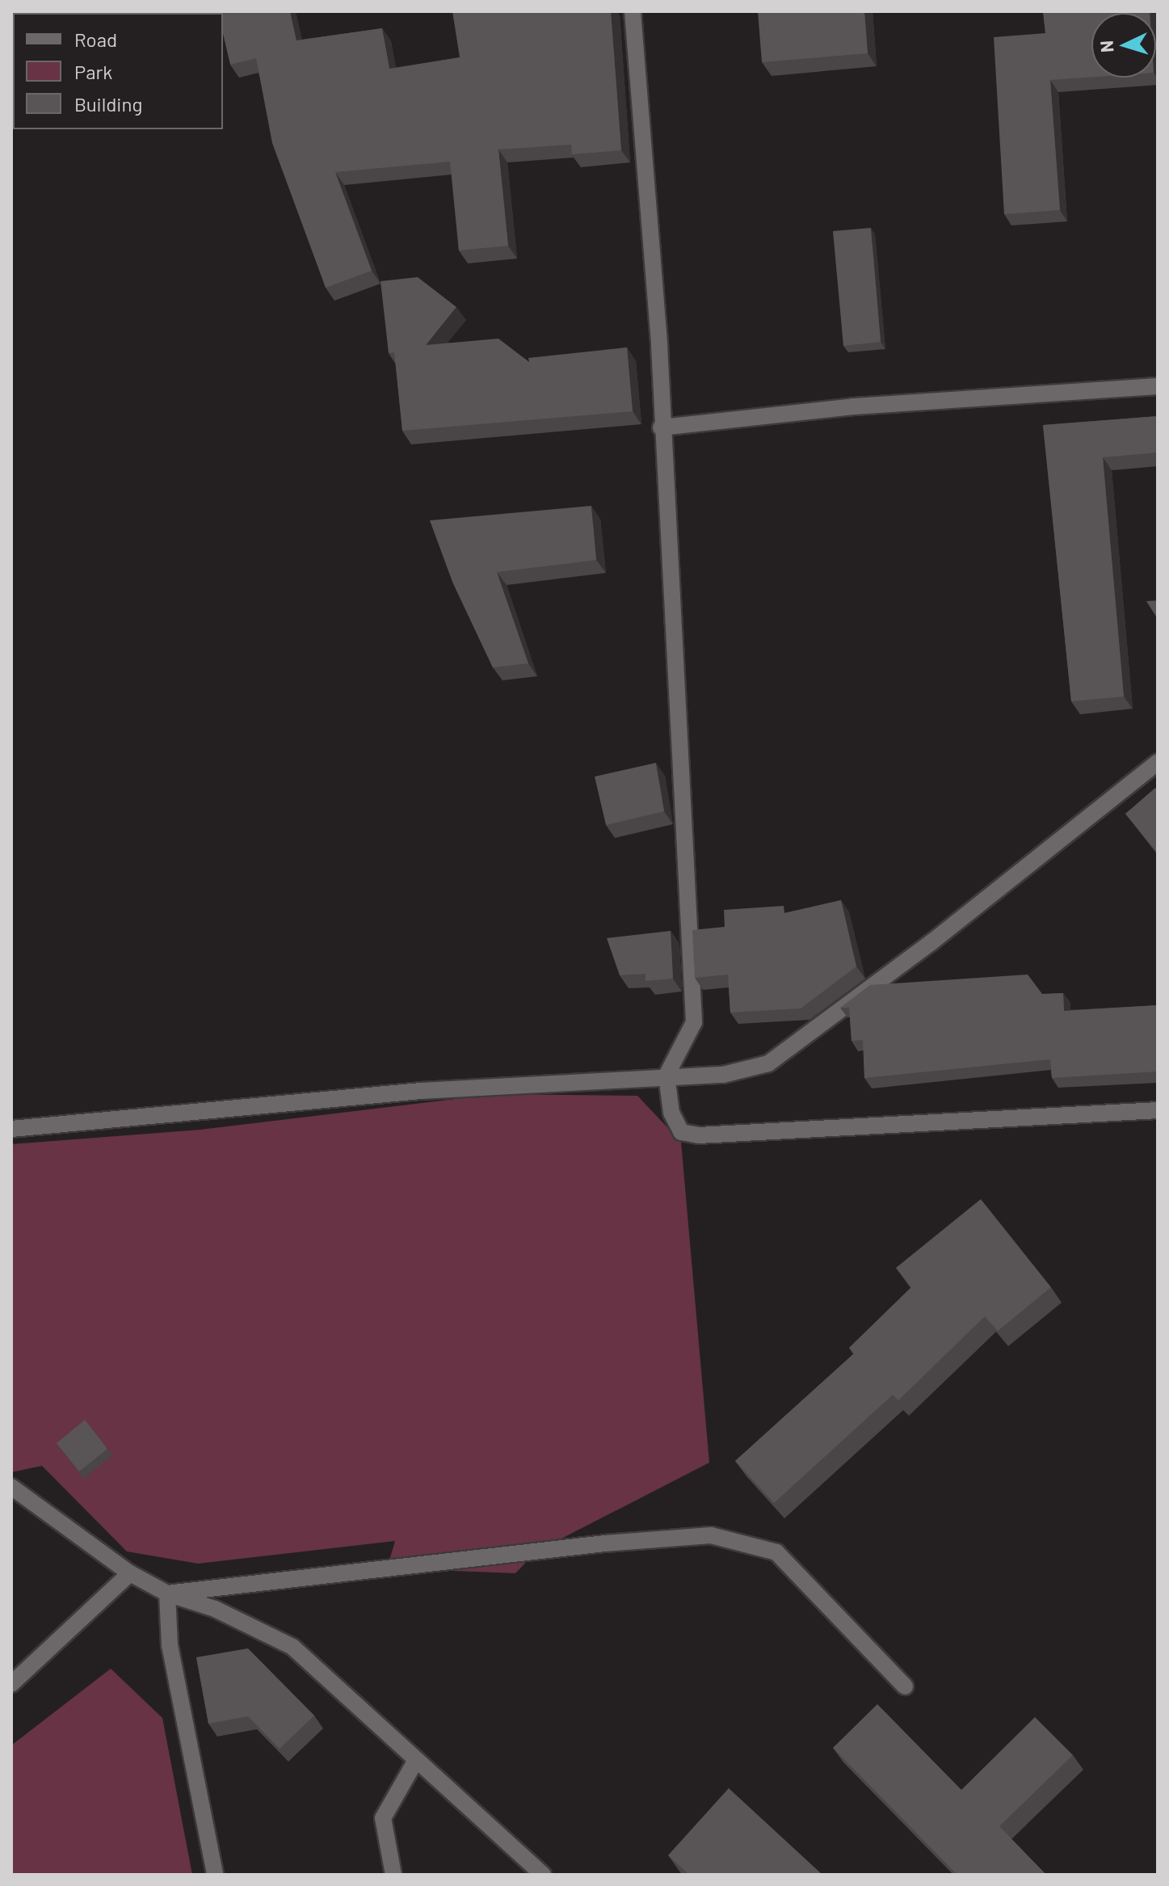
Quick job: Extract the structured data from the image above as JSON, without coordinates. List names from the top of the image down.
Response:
{
  "legend": ["Road", "Park", "Building"],
  "north": "left"
}
